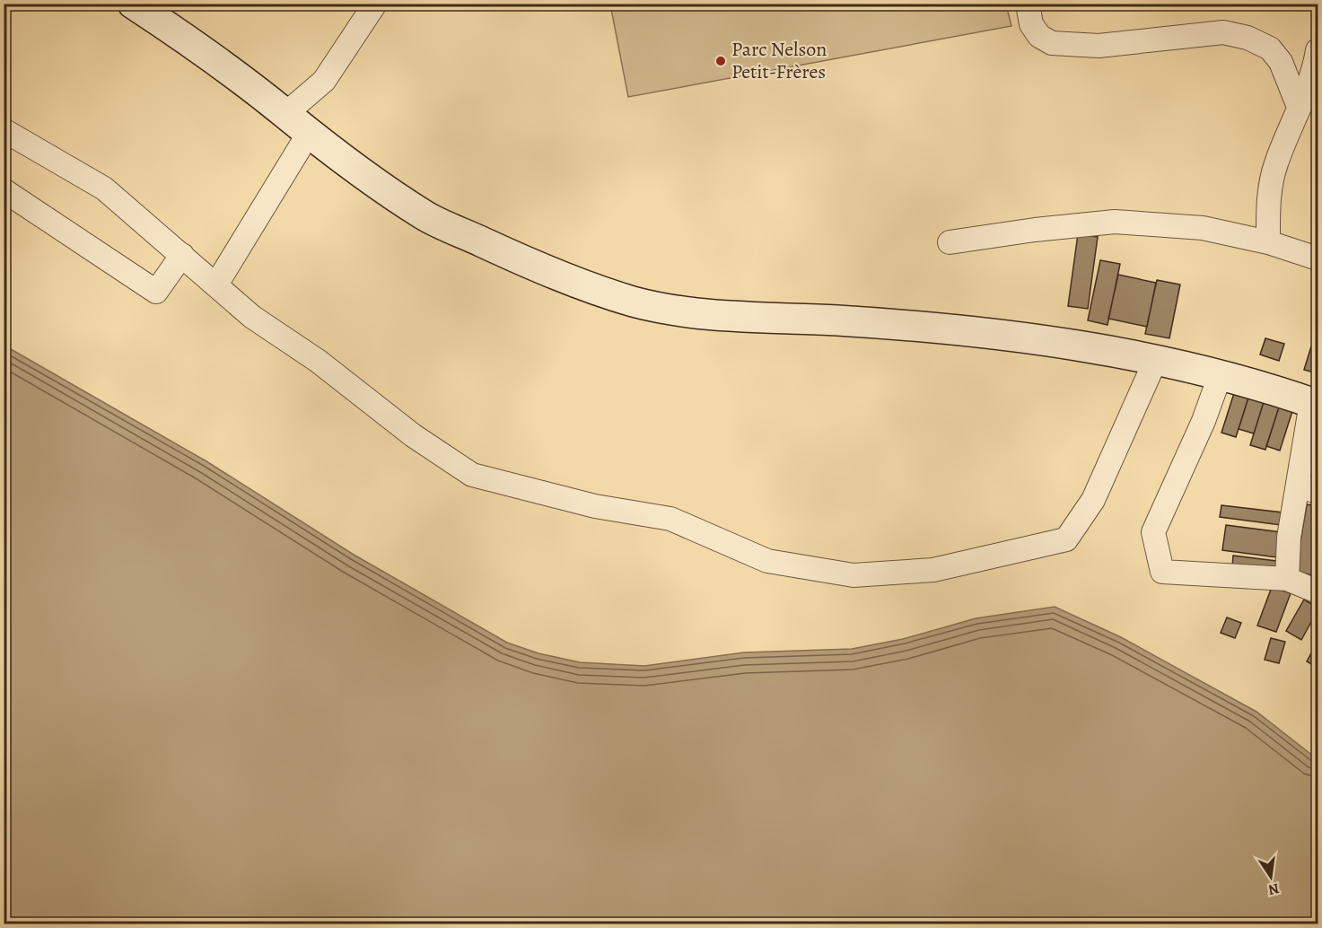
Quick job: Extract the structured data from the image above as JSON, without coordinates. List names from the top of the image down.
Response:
{
  "places": ["Parc Nelson Petit-Frères"],
  "north": "bottom"
}
